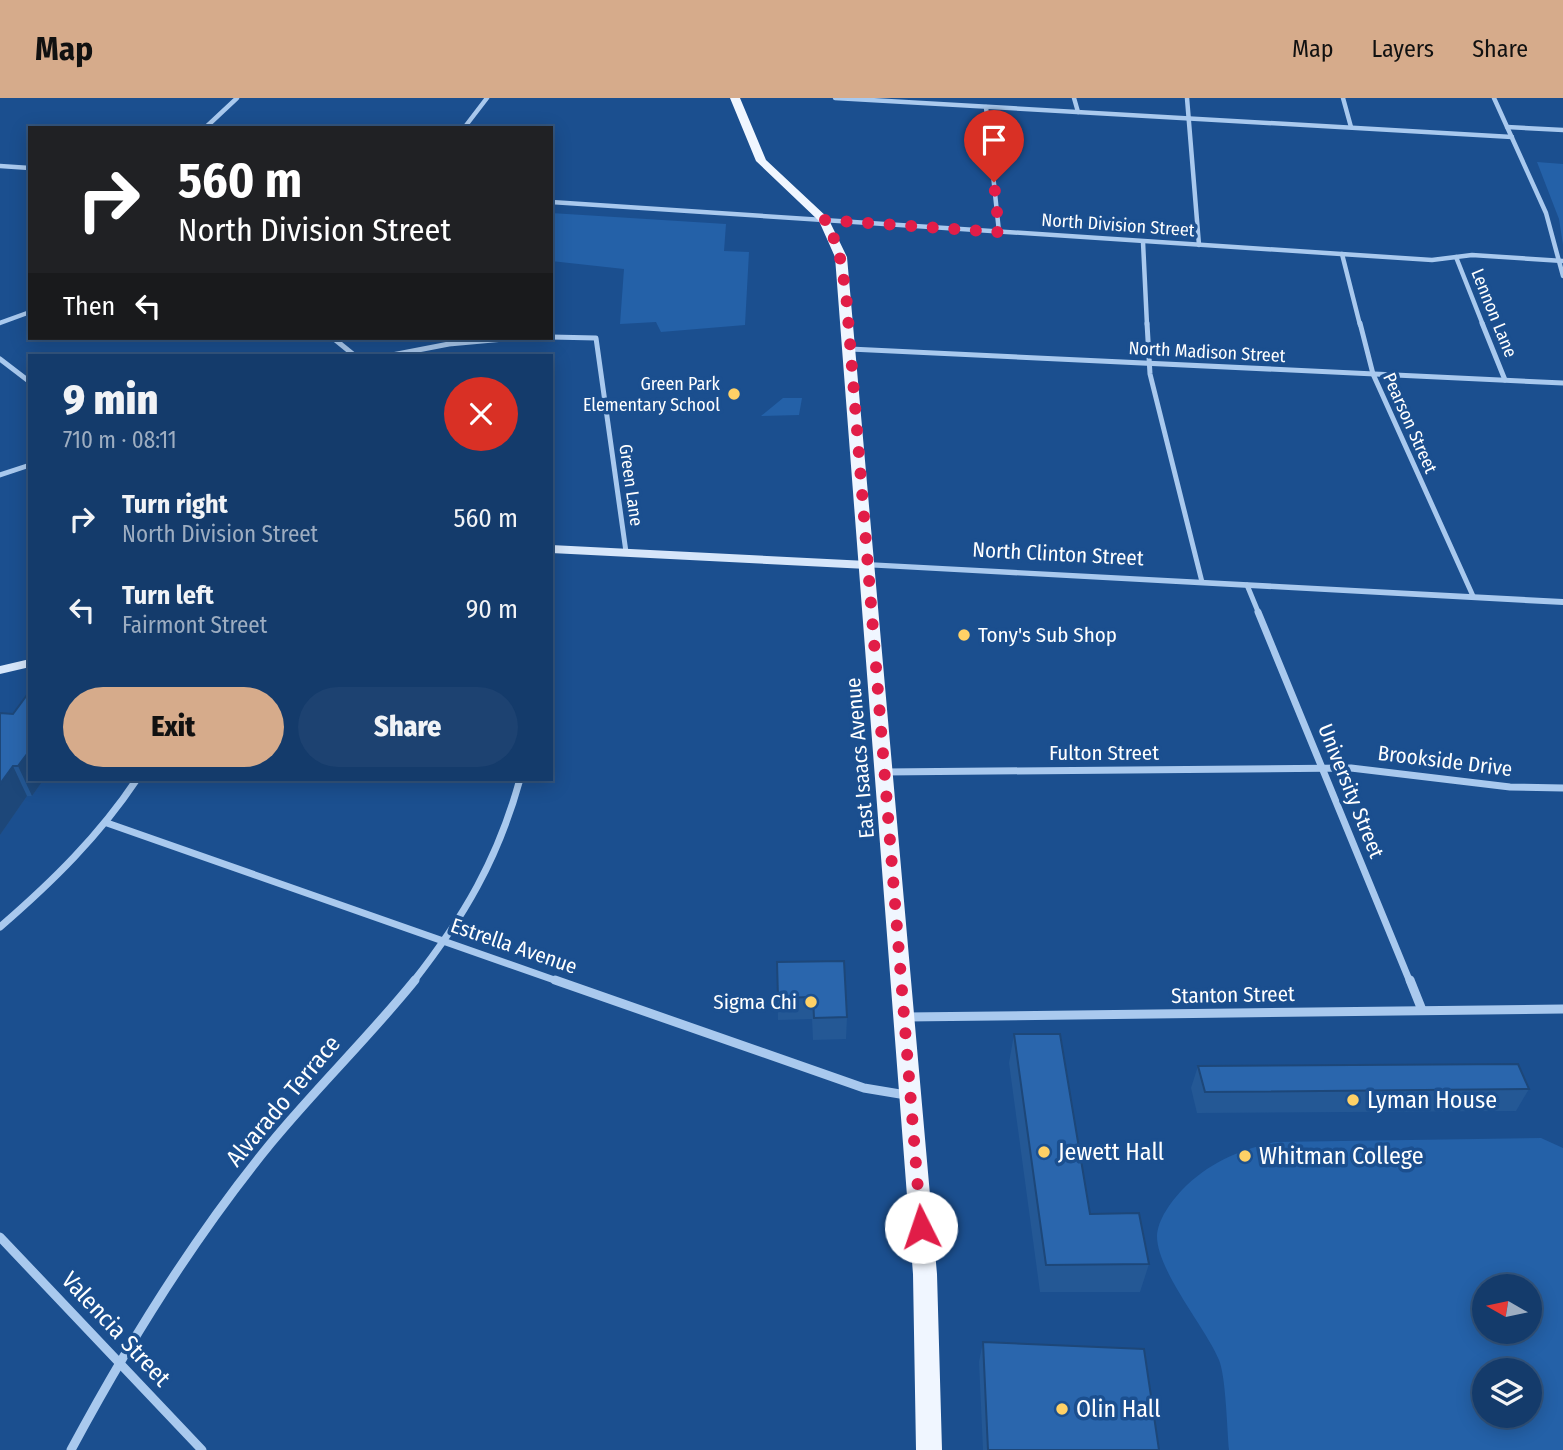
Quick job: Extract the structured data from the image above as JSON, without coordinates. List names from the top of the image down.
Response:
{
  "streets": {
    "main road": ["North Clinton Street", "East Isaacs Avenue"],
    "street": [
      "North Division Street",
      "Lennon Lane",
      "North Madison Street",
      "Pearson Street",
      "Green Lane",
      "Fulton Street",
      "Brookside Drive",
      "University Street",
      "Estrella Avenue",
      "Stanton Street",
      "Alvarado Terrace",
      "Valencia Street"
    ]
  },
  "crossings": [
    ["North Division Street", "Lennon Lane"],
    ["North Division Street", "Pearson Street"],
    ["North Division Street", "East Isaacs Avenue"],
    ["Lennon Lane", "North Madison Street"],
    ["North Madison Street", "Pearson Street"],
    ["North Madison Street", "East Isaacs Avenue"],
    ["Pearson Street", "North Clinton Street"],
    ["Green Lane", "North Clinton Street"],
    ["North Clinton Street", "East Isaacs Avenue"],
    ["North Clinton Street", "University Street"],
    ["Fulton Street", "East Isaacs Avenue"],
    ["Fulton Street", "Brookside Drive"],
    ["Fulton Street", "University Street"],
    ["East Isaacs Avenue", "Estrella Avenue"],
    ["East Isaacs Avenue", "Stanton Street"],
    ["Brookside Drive", "University Street"],
    ["University Street", "Stanton Street"],
    ["Estrella Avenue", "Alvarado Terrace"],
    ["Alvarado Terrace", "Valencia Street"]
  ],
  "places": [
    "Green Park Elementary School",
    "Tony's Sub Shop",
    "Sigma Chi",
    "Lyman House",
    "Jewett Hall",
    "Whitman College",
    "Olin Hall"
  ],
  "north": "left",
  "page": {
    "header": "Map",
    "nav": ["Map", "Layers", "Share"],
    "turn": ["560 m", "North Division Street"],
    "then": "Then",
    "heading": ["9 min", "710 m · 08:11"],
    "list": [
      {
        "name": "Turn right",
        "note": "North Division Street",
        "value": "560 m"
      },
      {
        "name": "Turn left",
        "note": "Fairmont Street",
        "value": "90 m"
      }
    ],
    "buttons": ["Exit", "Share"]
  }
}
